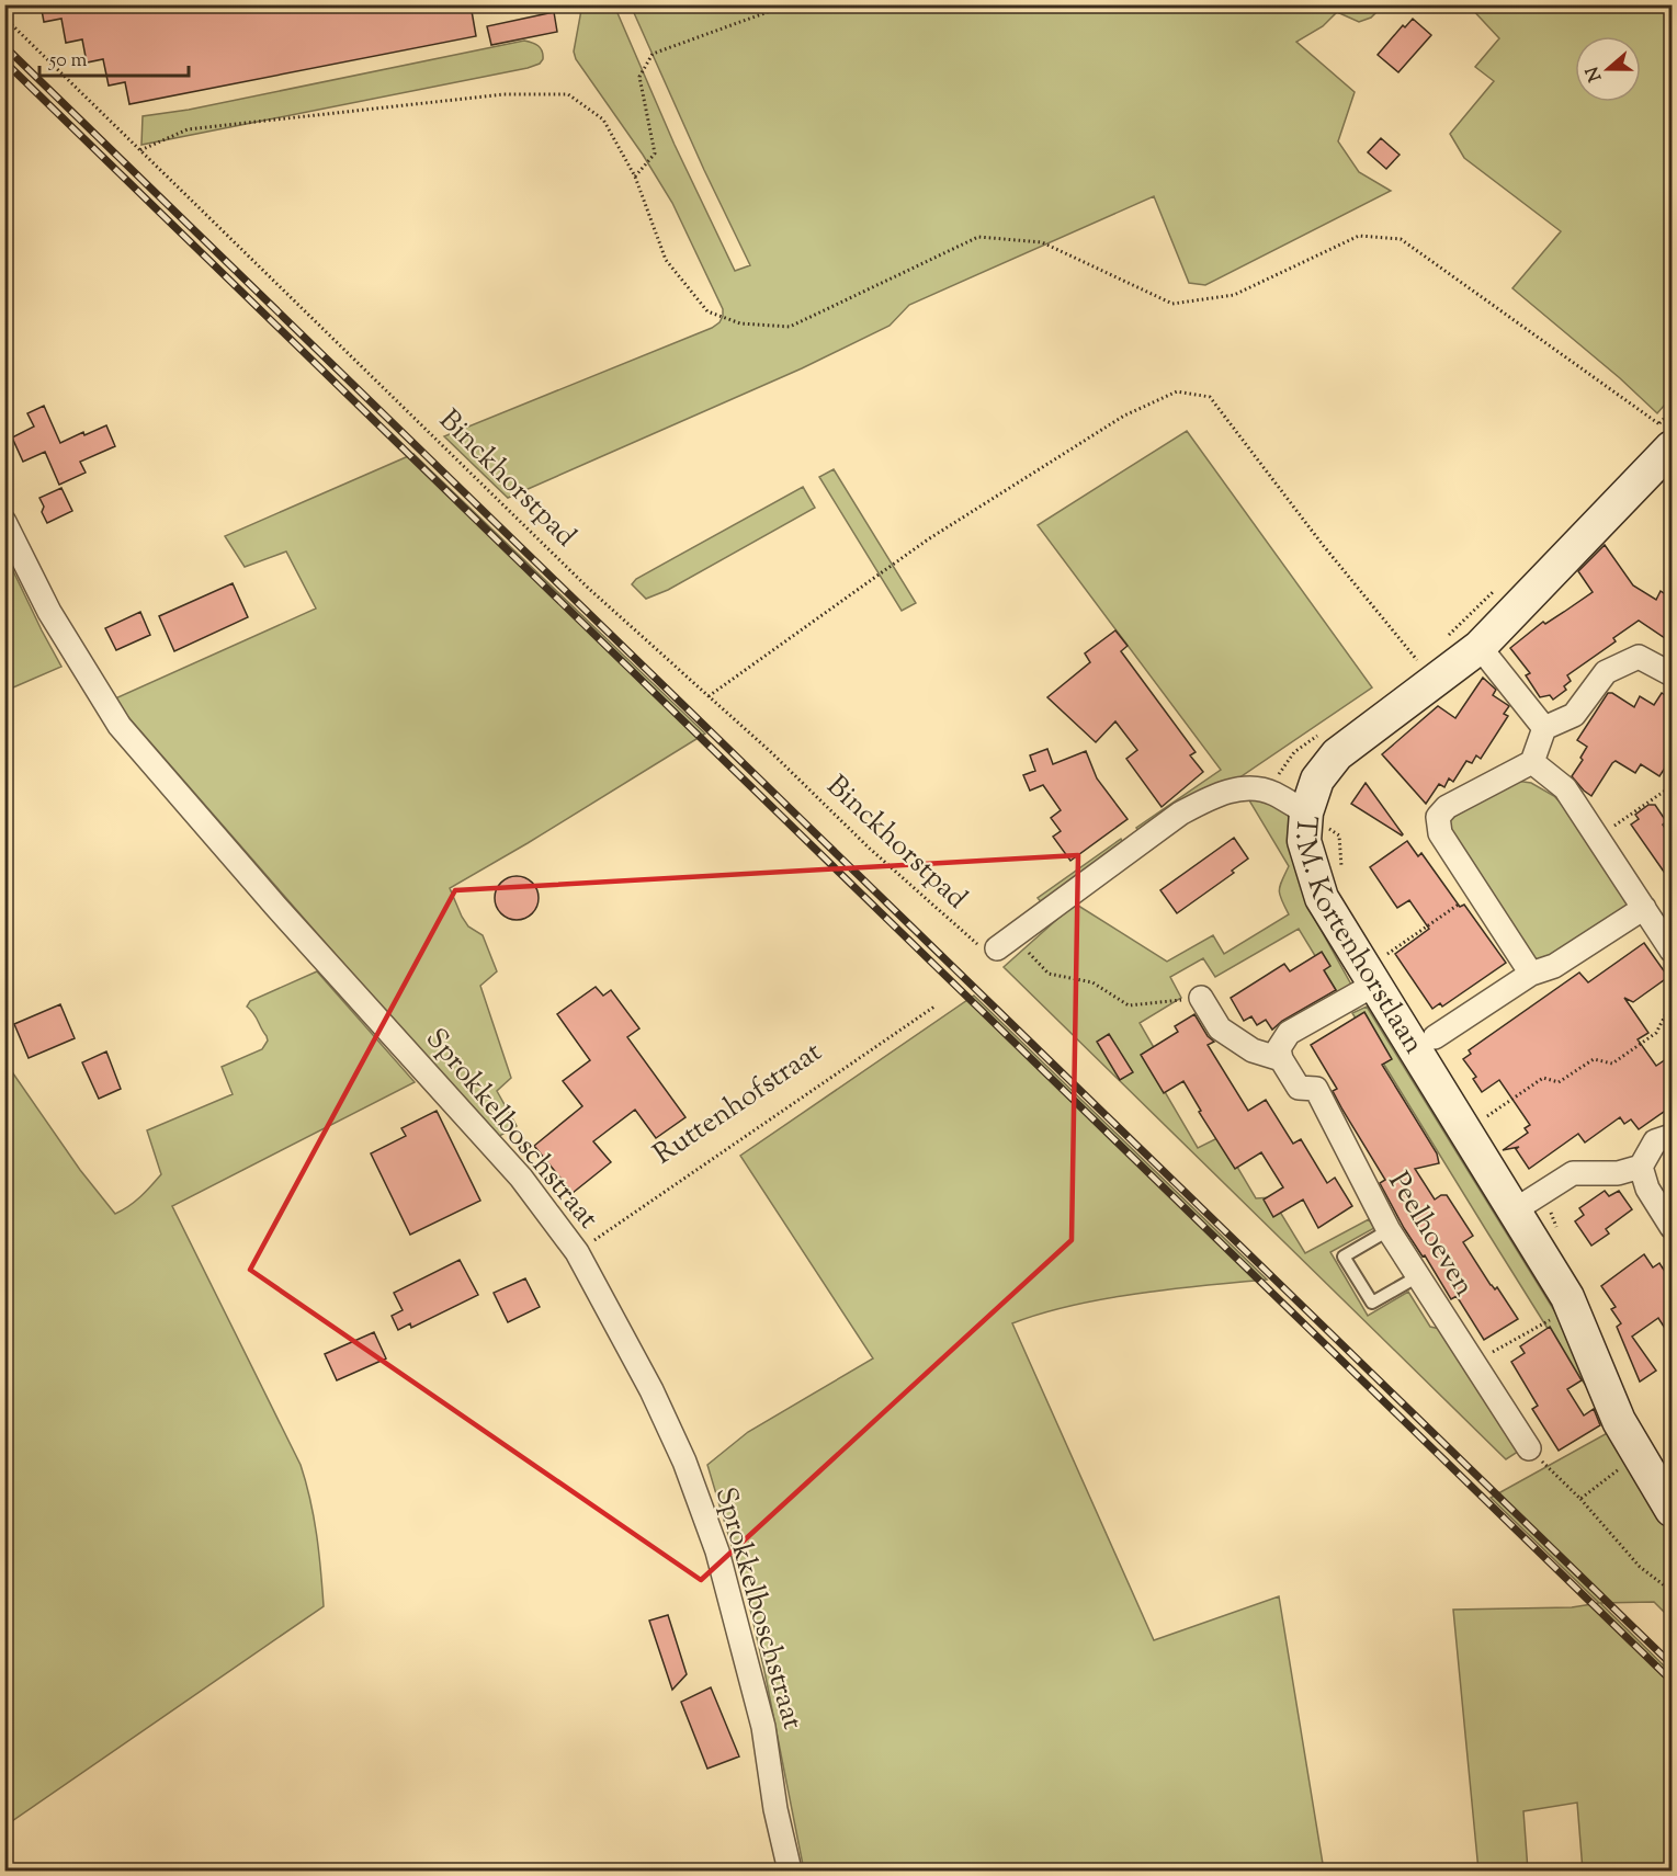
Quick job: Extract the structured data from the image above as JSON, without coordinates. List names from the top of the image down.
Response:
{
  "streets": {
    "street": ["T.M. Kortenhorstlaan", "Sprokkelboschstraat", "Peelhoeven"],
    "path": ["Binckhorstpad", "Ruttenhofstraat"]
  },
  "crossings": [
    ["Ruttenhofstraat", "Sprokkelboschstraat"]
  ],
  "scale_bar": "50 m",
  "north": "left"
}
